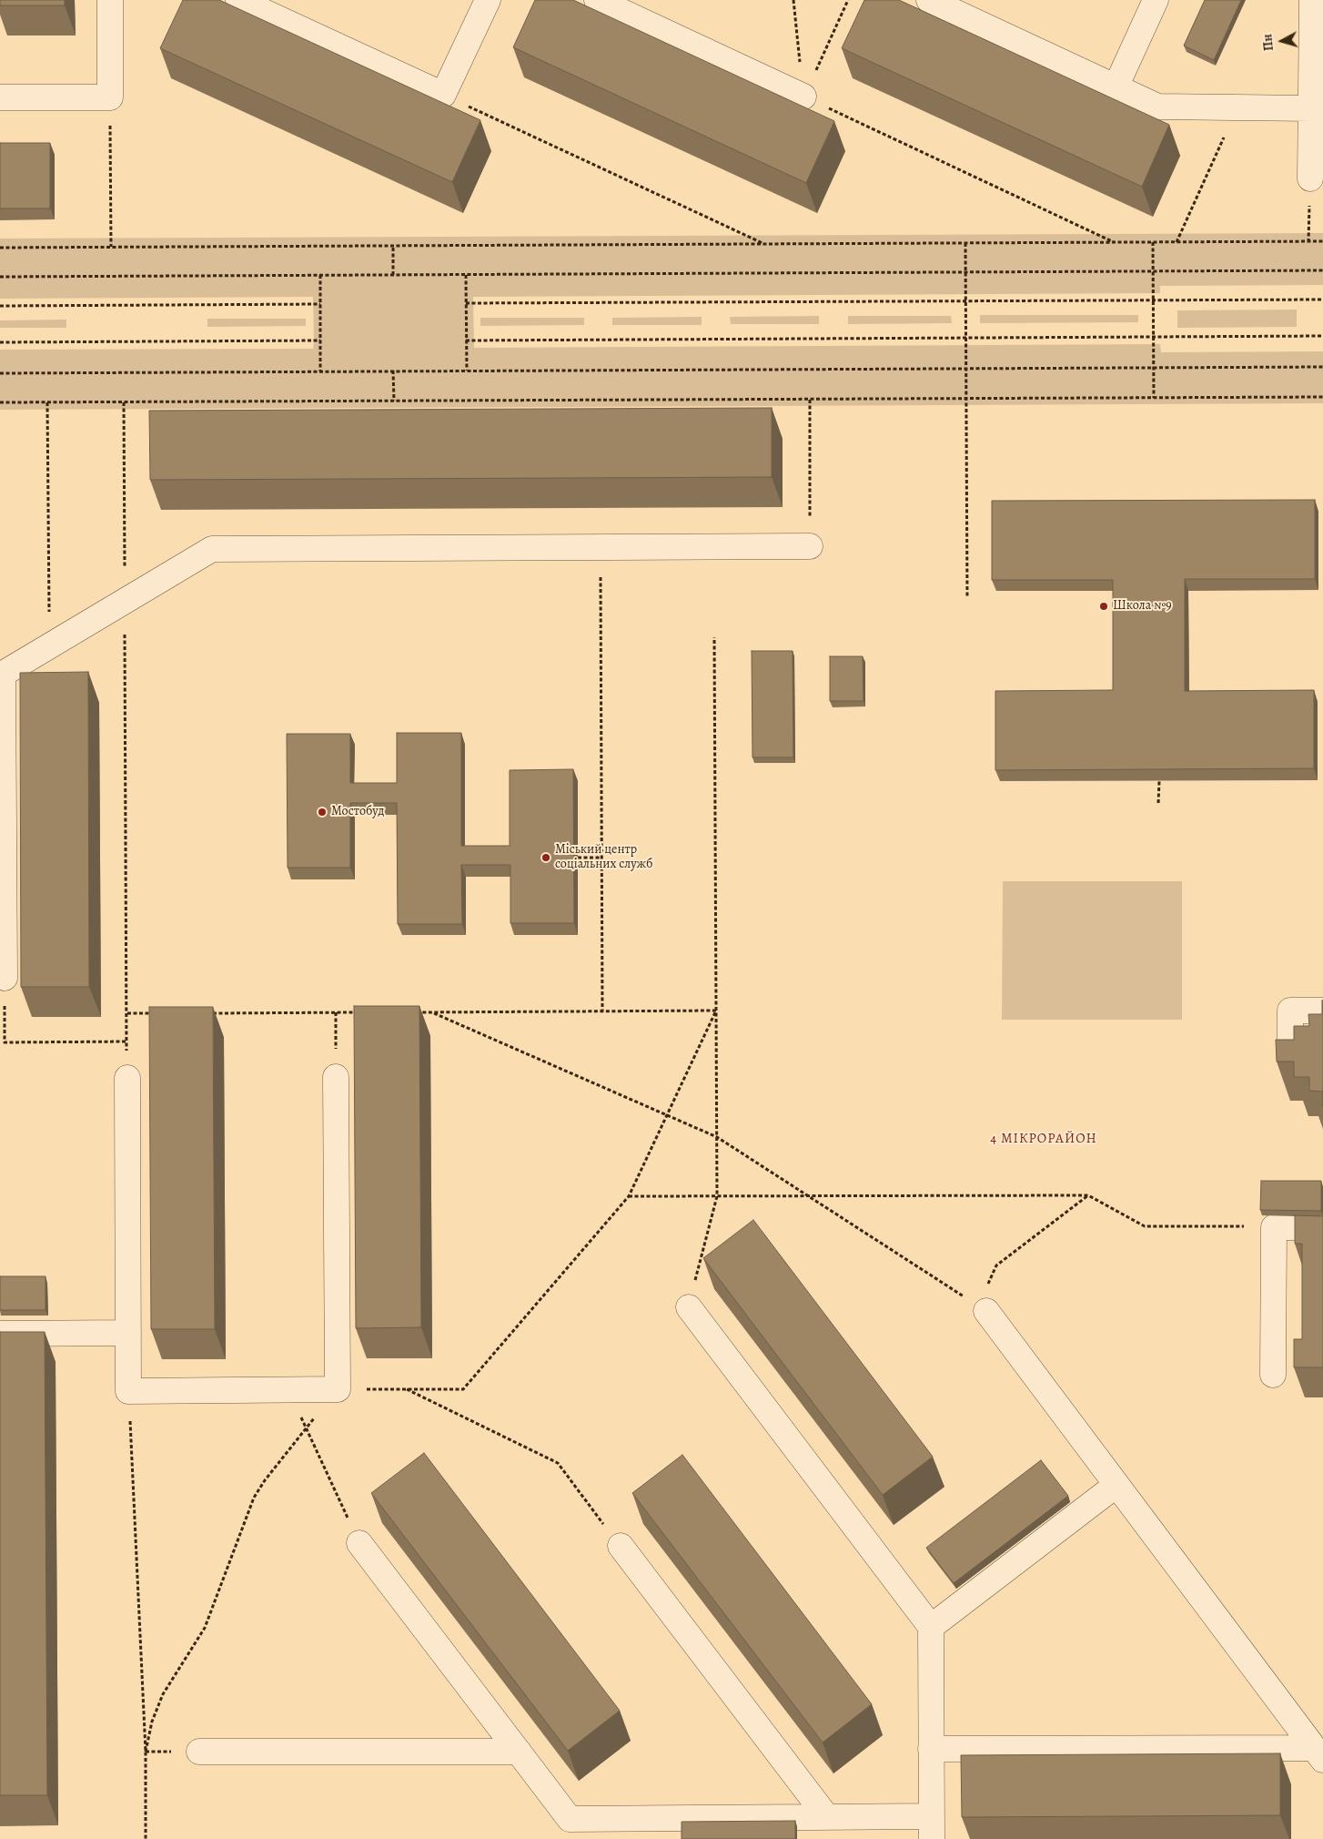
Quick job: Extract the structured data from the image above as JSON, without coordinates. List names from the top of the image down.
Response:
{
  "districts": ["4 МІКРОРАЙОН"],
  "places": ["Школа №9", "Мостобуд", "Міський центр соціальних служб"],
  "north": "left"
}
